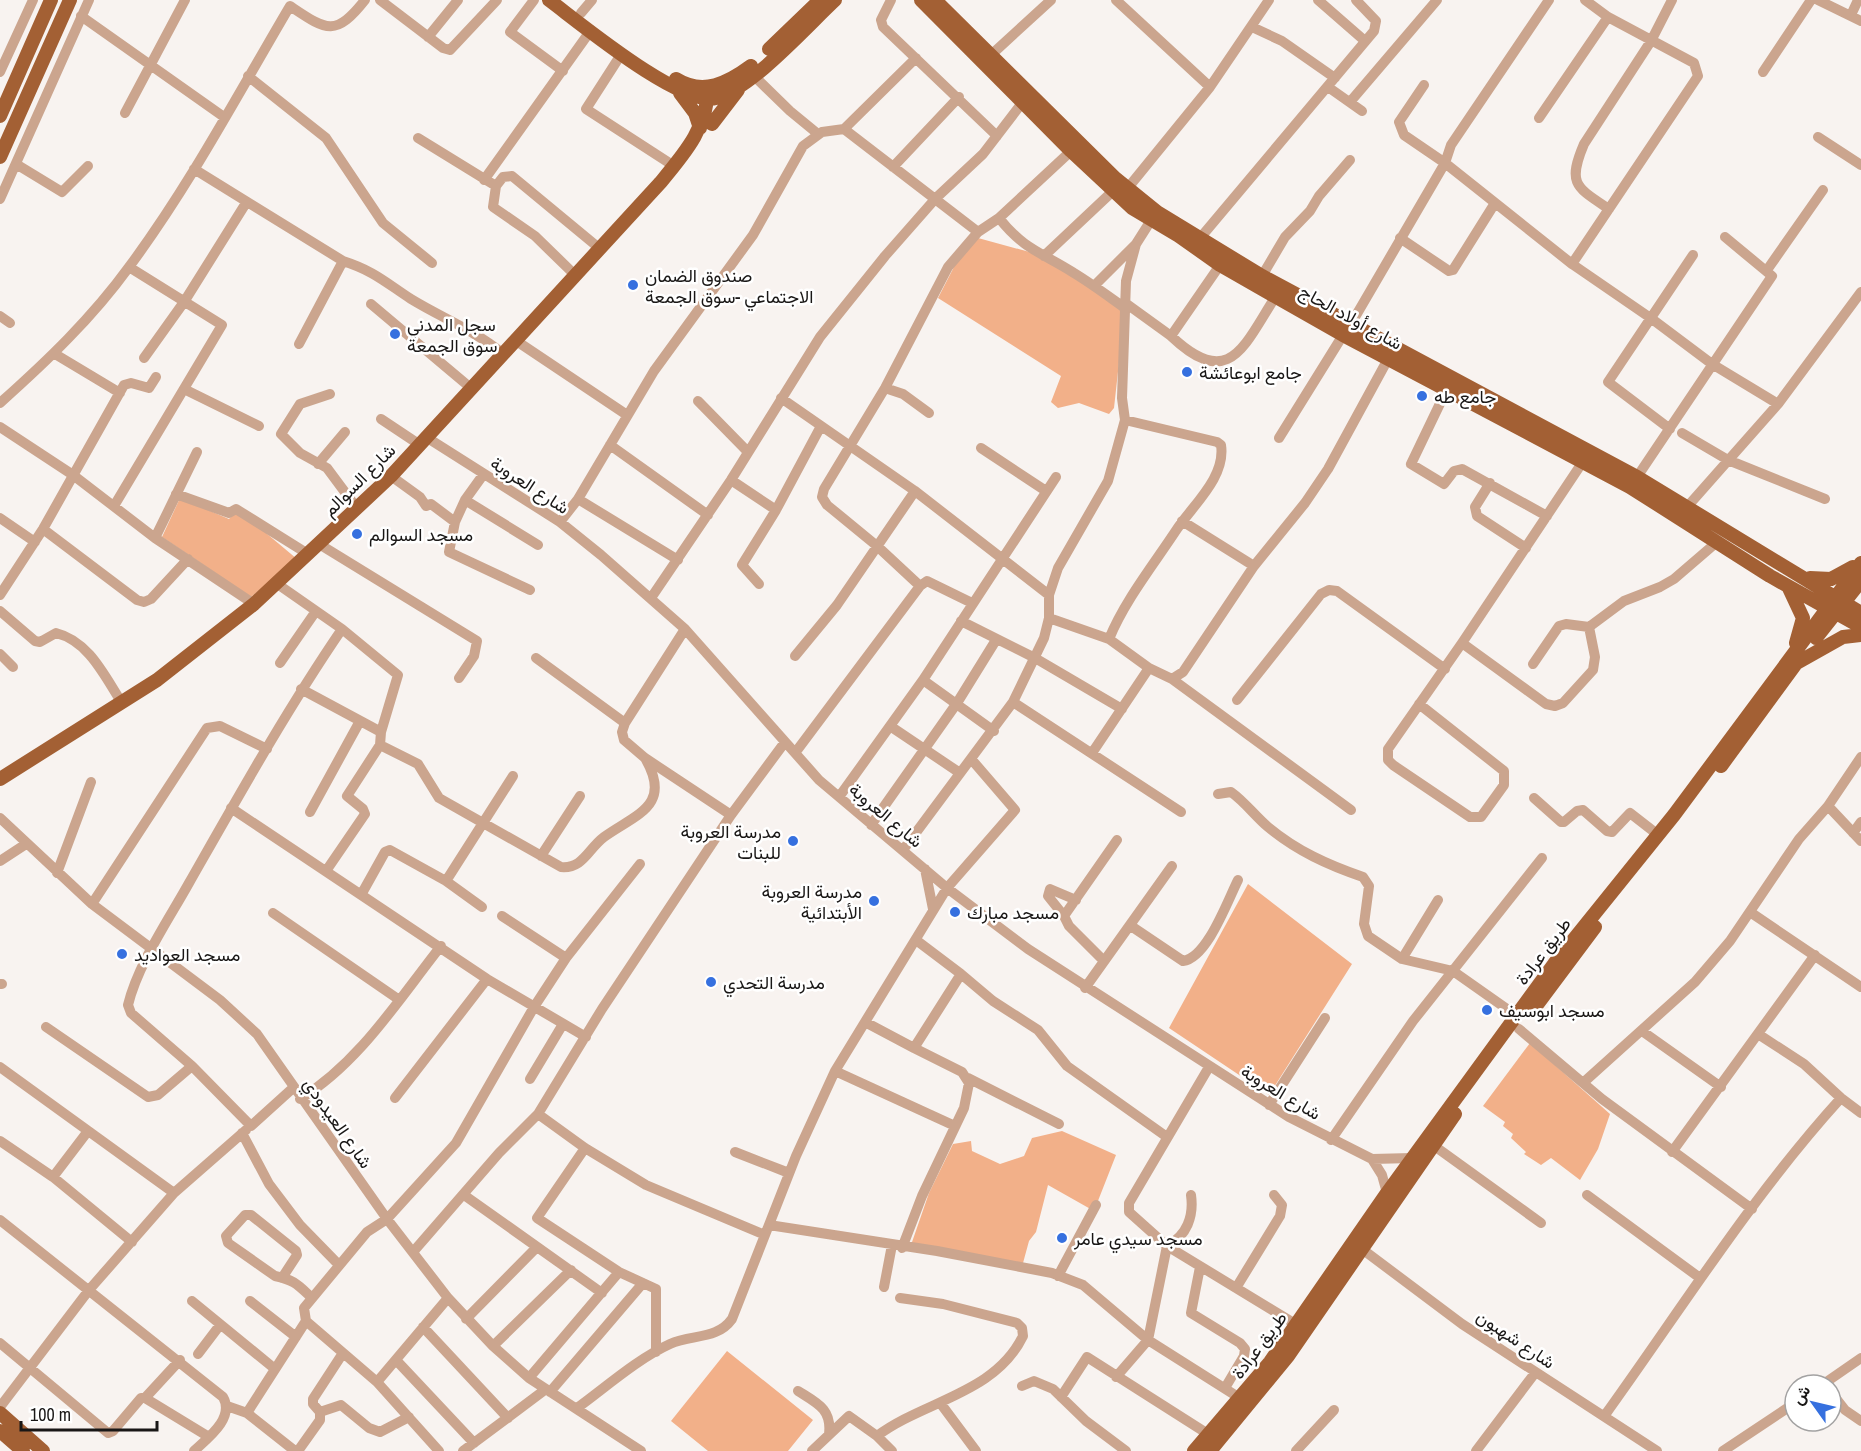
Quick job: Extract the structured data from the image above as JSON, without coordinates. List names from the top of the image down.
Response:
{
  "streets": {
    "main road": ["شارع أولاد الحاج", "شارع السوالم", "طريق عرادة"],
    "street": ["شارع العروبة", "شارع العيدودي", "شارع شهبون"]
  },
  "crossings": [
    ["شارع السوالم", "شارع العروبة"],
    ["شارع العروبة", "طريق عرادة"],
    ["طريق عرادة", "شارع شهبون"]
  ],
  "places": [
    "صندوق الضمان الاجتماعي -سوق الجمعة",
    "سجل المدني سوق الجمعة",
    "جامع ابوعائشة",
    "جامع طه",
    "مسجد السوالم",
    "مدرسة العروبة للبنات",
    "مدرسة العروبة الأبتدائية",
    "مسجد مبارك",
    "مسجد العواديد",
    "مدرسة التحدي",
    "مسجد ابوسيف",
    "مسجد سيدي عامر"
  ],
  "scale_bar": "100 m",
  "north": "top left"
}
